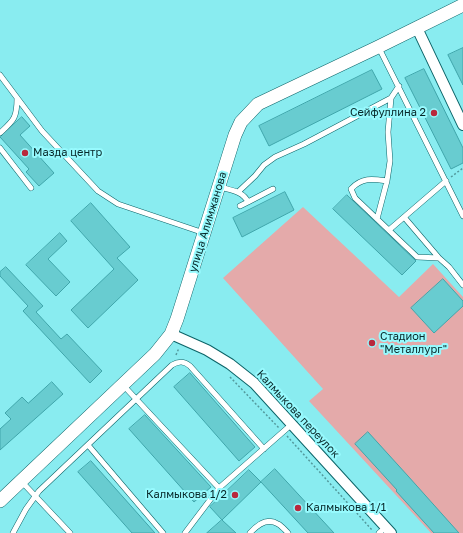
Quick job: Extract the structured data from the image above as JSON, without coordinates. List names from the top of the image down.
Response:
{
  "streets": {
    "street": ["улица Алимжанова", "Калмыкова переулок"]
  },
  "crossings": [
    ["улица Алимжанова", "Калмыкова переулок"]
  ],
  "places": [
    "Сейфуллина 2",
    "Мазда центр",
    "Стадион \"Металлург\"",
    "Калмыкова 1/2",
    "Калмыкова 1/1"
  ]
}
